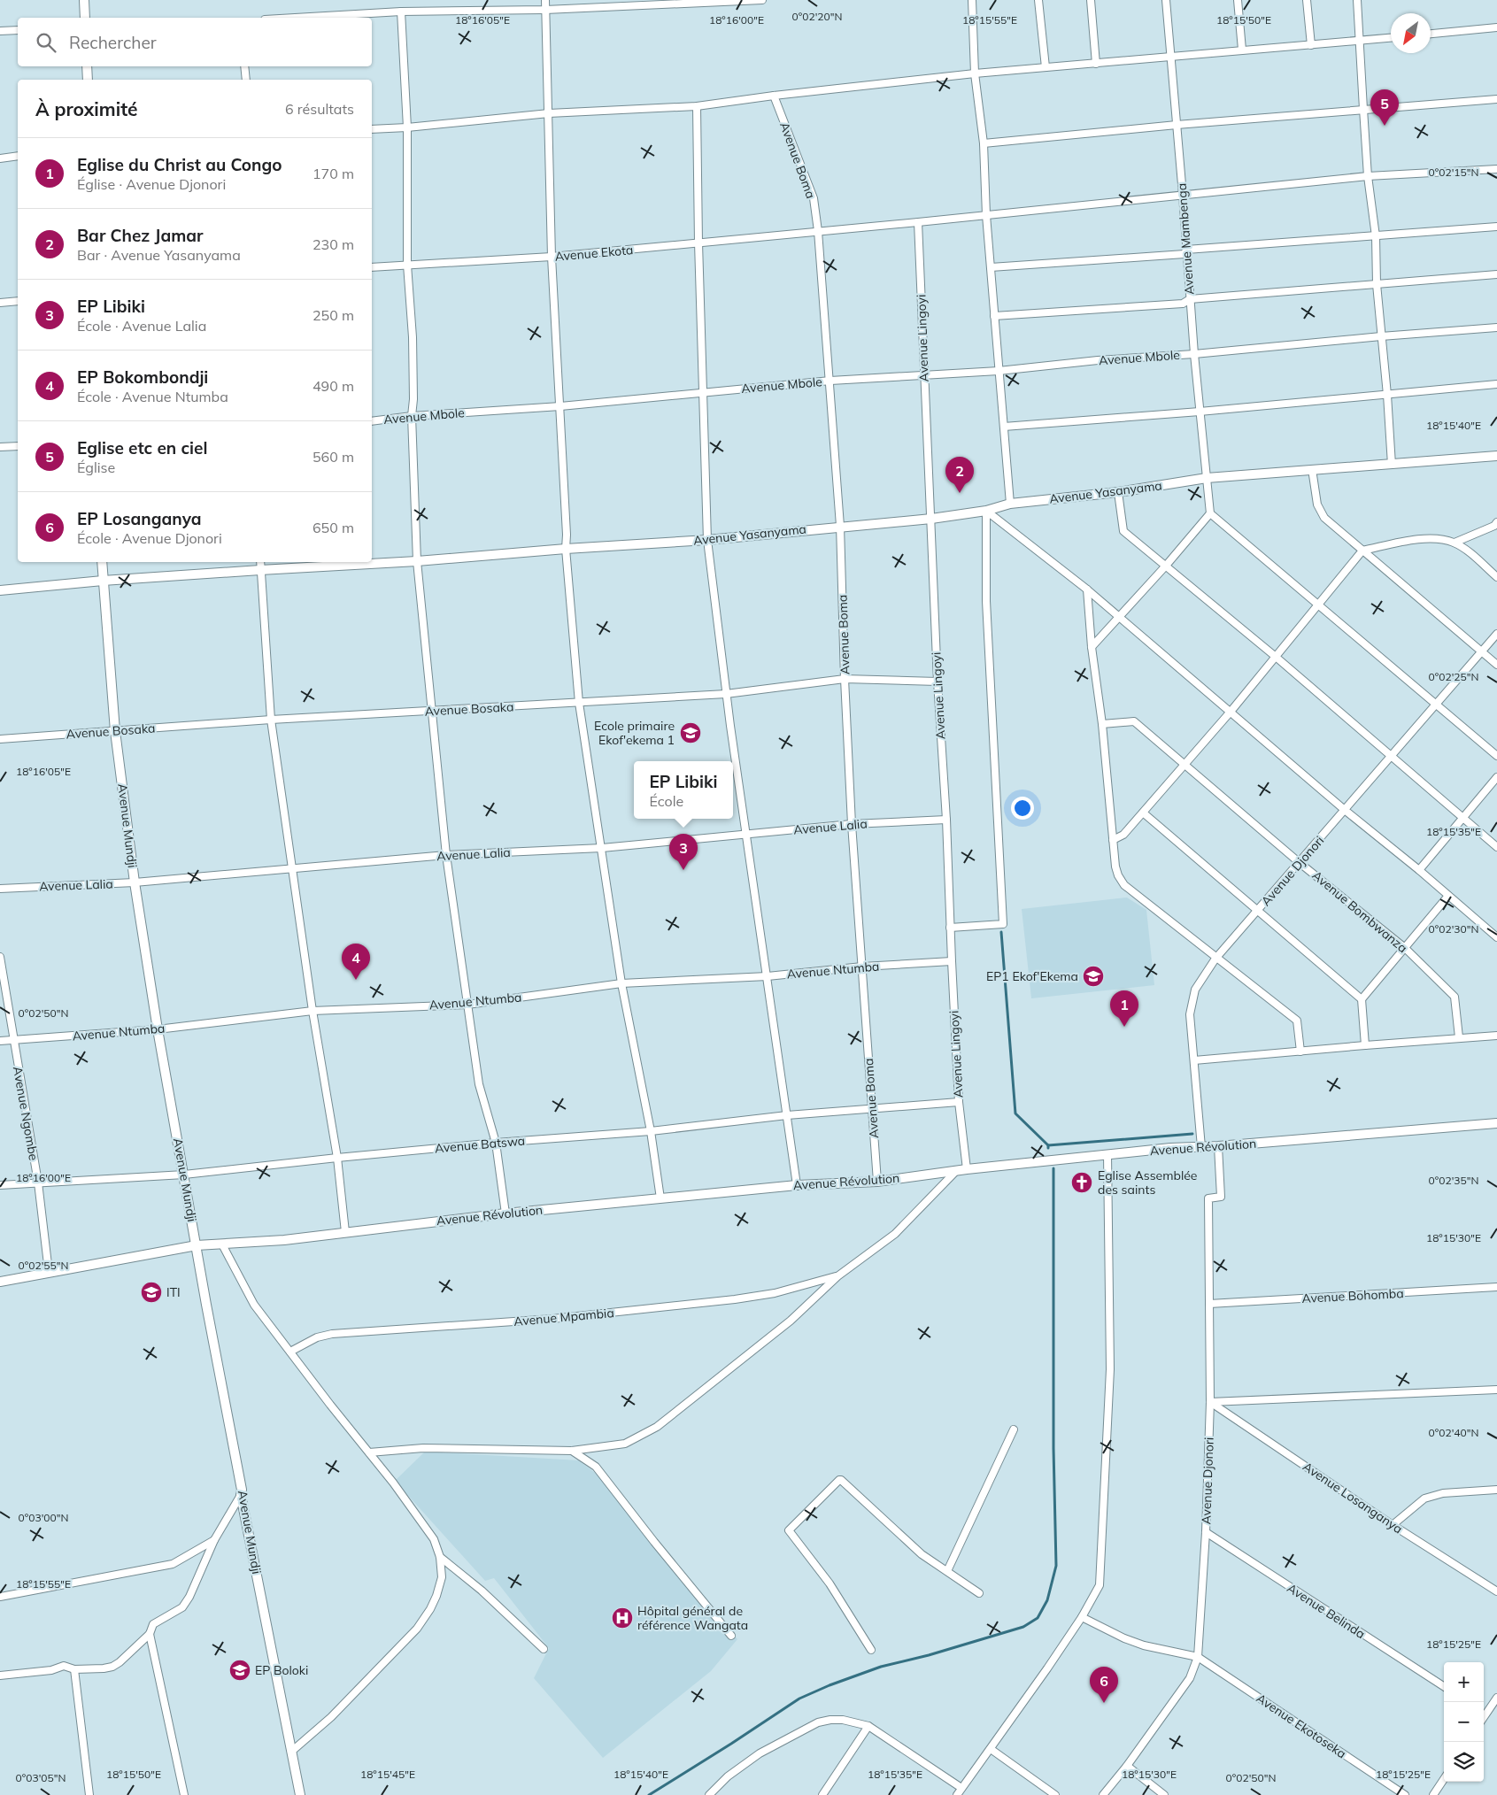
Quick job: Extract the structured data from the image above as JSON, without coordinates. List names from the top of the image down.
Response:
{
  "streets": {
    "street": [
      "Avenue Boma",
      "Avenue Mambenga",
      "Avenue Ekota",
      "Avenue Lingoyi",
      "Avenue Mbole",
      "Avenue Yasanyama",
      "Avenue Bosaka",
      "Avenue Mundji",
      "Avenue Lalia",
      "Avenue Djonori",
      "Avenue Bombwanza",
      "Avenue Ntumba",
      "Avenue Ngombe",
      "Avenue Batswa",
      "Avenue Révolution",
      "Avenue Bohomba",
      "Avenue Mpambia",
      "Avenue Losanganya",
      "Avenue Belinda",
      "Avenue Ekotoseka"
    ]
  },
  "crossings": [
    ["Avenue Boma", "Avenue Ekota"],
    ["Avenue Boma", "Avenue Mbole"],
    ["Avenue Boma", "Avenue Yasanyama"],
    ["Avenue Boma", "Avenue Bosaka"],
    ["Avenue Boma", "Avenue Lalia"],
    ["Avenue Boma", "Avenue Ntumba"],
    ["Avenue Boma", "Avenue Batswa"],
    ["Avenue Boma", "Avenue Révolution"],
    ["Avenue Mambenga", "Avenue Ekota"],
    ["Avenue Mambenga", "Avenue Mbole"],
    ["Avenue Mambenga", "Avenue Yasanyama"],
    ["Avenue Ekota", "Avenue Lingoyi"],
    ["Avenue Lingoyi", "Avenue Mbole"],
    ["Avenue Lingoyi", "Avenue Yasanyama"],
    ["Avenue Lingoyi", "Avenue Bosaka"],
    ["Avenue Lingoyi", "Avenue Lalia"],
    ["Avenue Lingoyi", "Avenue Ntumba"],
    ["Avenue Lingoyi", "Avenue Batswa"],
    ["Avenue Lingoyi", "Avenue Révolution"],
    ["Avenue Yasanyama", "Avenue Mundji"],
    ["Avenue Bosaka", "Avenue Mundji"],
    ["Avenue Mundji", "Avenue Lalia"],
    ["Avenue Mundji", "Avenue Ntumba"],
    ["Avenue Mundji", "Avenue Batswa"],
    ["Avenue Mundji", "Avenue Révolution"],
    ["Avenue Djonori", "Avenue Bombwanza"],
    ["Avenue Djonori", "Avenue Révolution"],
    ["Avenue Djonori", "Avenue Bohomba"],
    ["Avenue Djonori", "Avenue Losanganya"],
    ["Avenue Djonori", "Avenue Belinda"],
    ["Avenue Djonori", "Avenue Ekotoseka"],
    ["Avenue Ntumba", "Avenue Ngombe"],
    ["Avenue Ngombe", "Avenue Batswa"],
    ["Avenue Ngombe", "Avenue Révolution"]
  ],
  "places": {
    "school or university": [
      "Ecole primaire Ekof'ekema 1",
      "EP1 Ekof'Ekema",
      "ITI",
      "EP Boloki"
    ],
    "church": ["Eglise Assemblée des saints"],
    "hospital": ["Hôpital général de référence Wangata"]
  },
  "north": "bottom left",
  "page": {
    "search": "Rechercher",
    "heading": ["À proximité", "6 résultats"],
    "pins": [
      "5",
      "2",
      "3",
      "4",
      "1",
      "6"
    ],
    "list": [
      {
        "mark": "1",
        "name": "Eglise du Christ au Congo",
        "note": "Église · Avenue Djonori",
        "value": "170 m"
      },
      {
        "mark": "2",
        "name": "Bar Chez Jamar",
        "note": "Bar · Avenue Yasanyama",
        "value": "230 m"
      },
      {
        "mark": "3",
        "name": "EP Libiki",
        "note": "École · Avenue Lalia",
        "value": "250 m"
      },
      {
        "mark": "4",
        "name": "EP Bokombondji",
        "note": "École · Avenue Ntumba",
        "value": "490 m"
      },
      {
        "mark": "5",
        "name": "Eglise etc en ciel",
        "note": "Église",
        "value": "560 m"
      },
      {
        "mark": "6",
        "name": "EP Losanganya",
        "note": "École · Avenue Djonori",
        "value": "650 m"
      }
    ],
    "popup": ["EP Libiki", "École"],
    "map_buttons": ["+", "−"]
  },
  "coordinates": [
    "0°02'20\"N",
    "18°16'05\"E",
    "18°16'00\"E",
    "18°15'55\"E",
    "18°15'50\"E",
    "0°02'15\"N",
    "18°15'40\"E",
    "0°02'25\"N",
    "18°15'35\"E",
    "0°02'30\"N",
    "0°02'50\"N",
    "0°02'35\"N",
    "18°15'30\"E",
    "0°02'55\"N",
    "0°02'40\"N",
    "0°03'00\"N",
    "18°15'25\"E",
    "18°15'45\"E",
    "0°03'05\"N"
  ]
}
